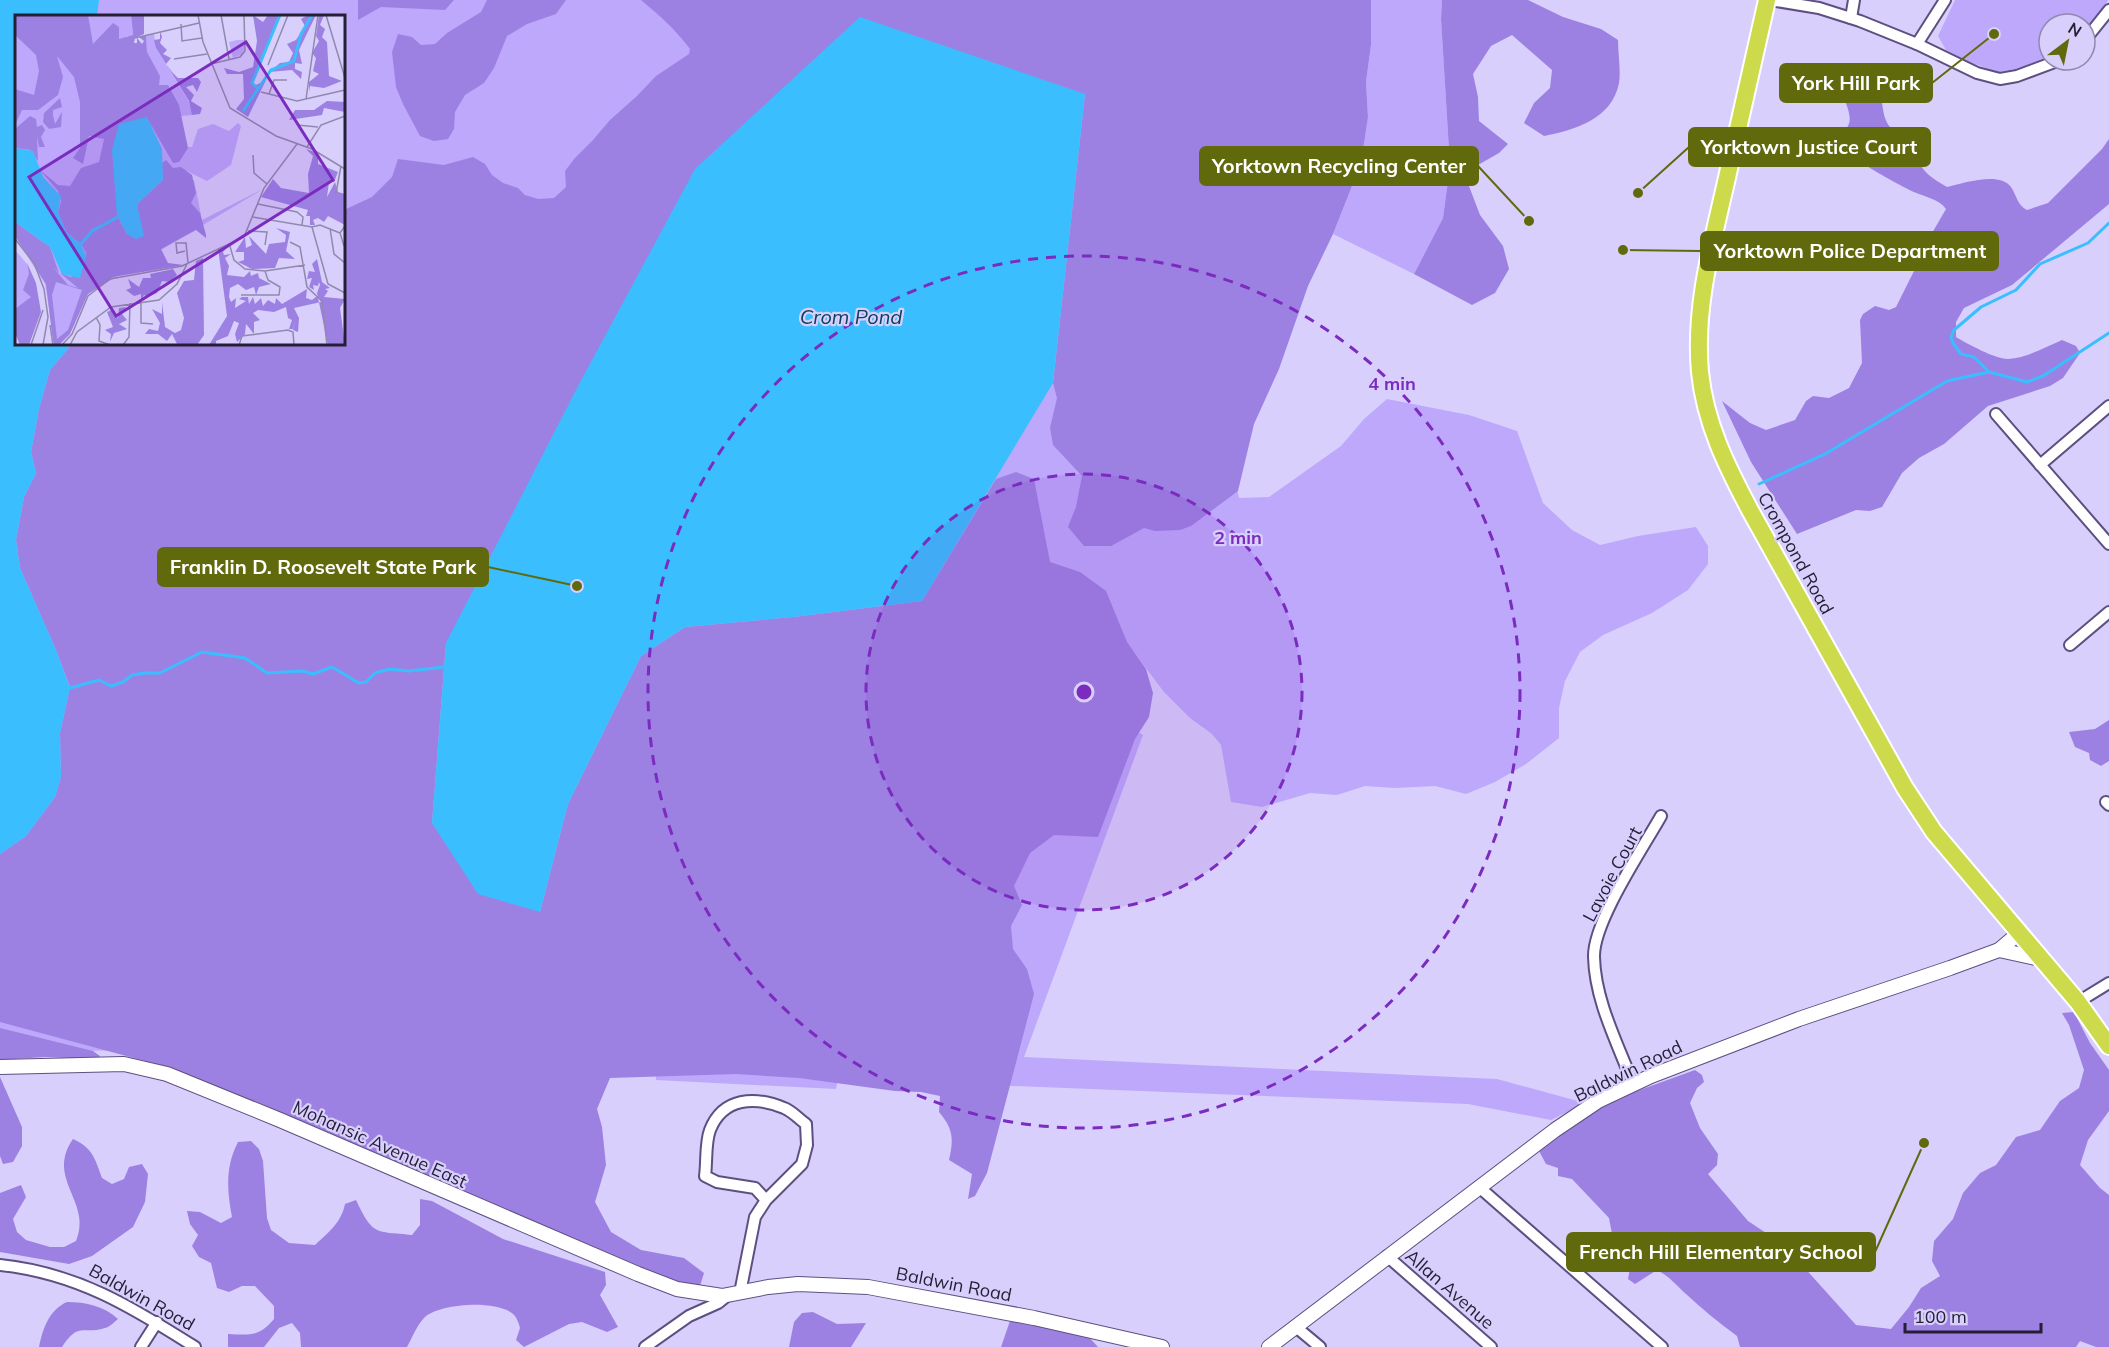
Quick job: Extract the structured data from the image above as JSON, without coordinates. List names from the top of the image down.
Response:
{
  "streets": {
    "highway": ["Crompond Road"],
    "street": [
      "Lavoie Court",
      "Baldwin Road",
      "Mohansic Avenue East",
      "Allan Avenue"
    ]
  },
  "crossings": [
    ["Crompond Road", "Baldwin Road"],
    ["Lavoie Court", "Baldwin Road"],
    ["Baldwin Road", "Mohansic Avenue East"],
    ["Baldwin Road", "Allan Avenue"]
  ],
  "water": ["Crom Pond"],
  "places": [
    "York Hill Park",
    "Yorktown Justice Court",
    "Yorktown Recycling Center",
    "Yorktown Police Department",
    "Franklin D. Roosevelt State Park",
    "French Hill Elementary School"
  ],
  "scale_bar": "100 m",
  "north": "top right",
  "rings": ["4 min", "2 min"]
}
